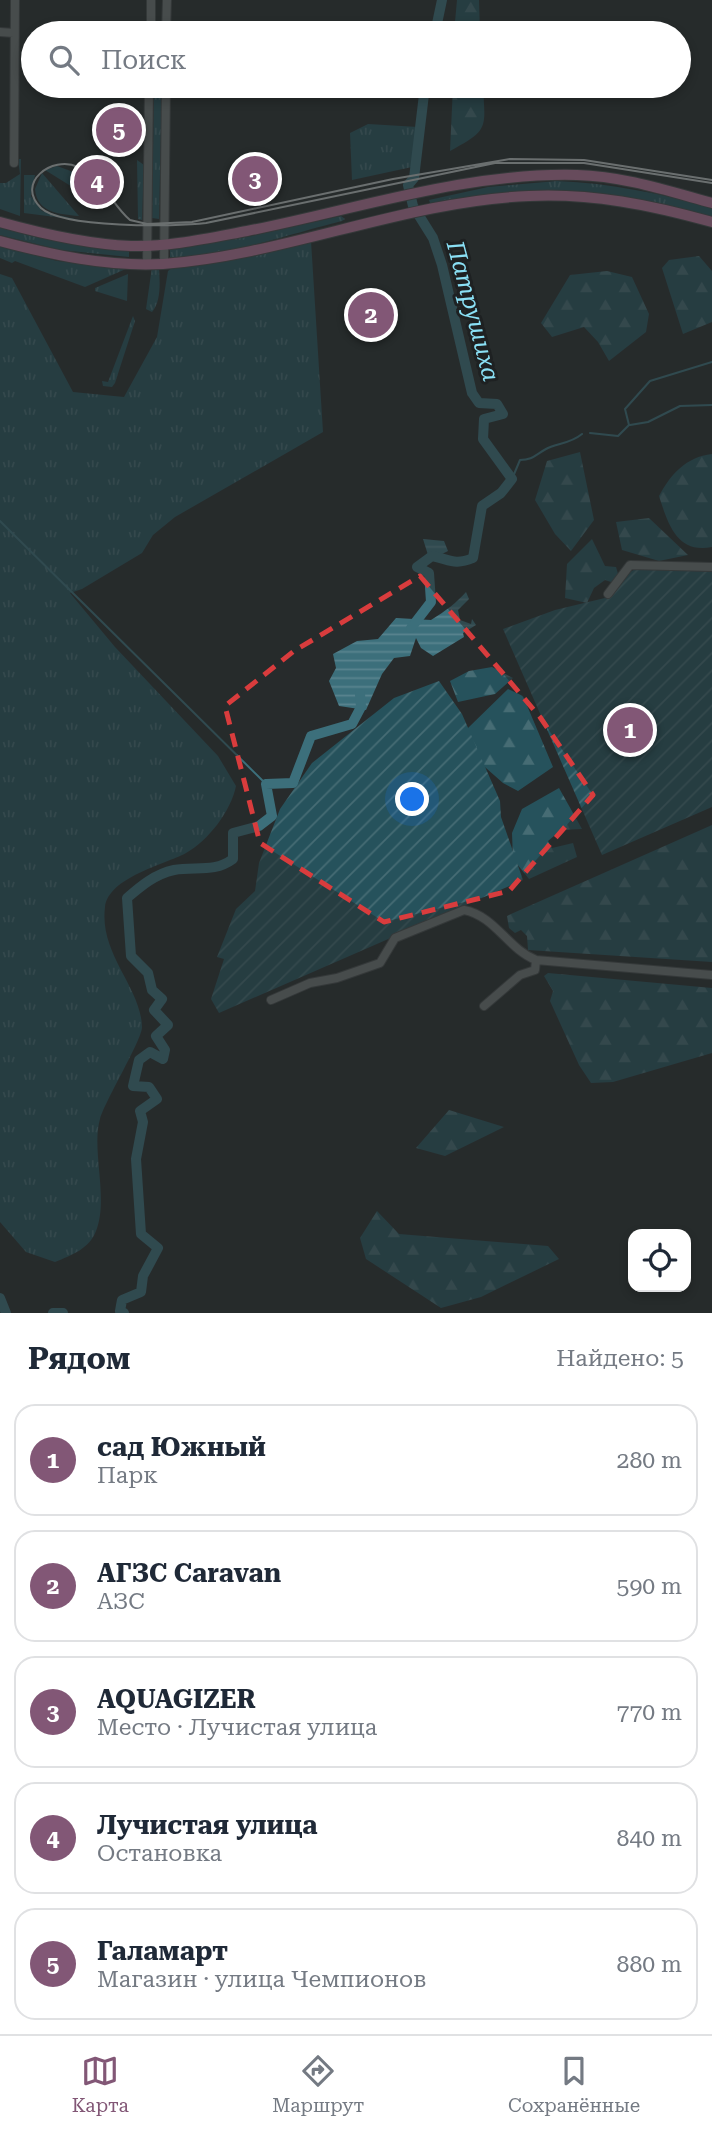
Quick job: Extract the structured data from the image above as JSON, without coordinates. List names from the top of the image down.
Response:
{
  "water": ["Патрушиха"],
  "page": {
    "search": "Поиск",
    "pins": [
      "5",
      "3",
      "4",
      "2",
      "1"
    ],
    "heading": ["Рядом", "Найдено: 5"],
    "list": [
      {
        "mark": "1",
        "name": "сад Южный",
        "note": "Парк",
        "value": "280 m"
      },
      {
        "mark": "2",
        "name": "АГЗС Caravan",
        "note": "АЗС",
        "value": "590 m"
      },
      {
        "mark": "3",
        "name": "AQUAGIZER",
        "note": "Место · Лучистая улица",
        "value": "770 m"
      },
      {
        "mark": "4",
        "name": "Лучистая улица",
        "note": "Остановка",
        "value": "840 m"
      },
      {
        "mark": "5",
        "name": "Галамарт",
        "note": "Магазин · улица Чемпионов",
        "value": "880 m"
      }
    ],
    "nav": ["Карта", "Маршрут", "Сохранённые"]
  }
}
